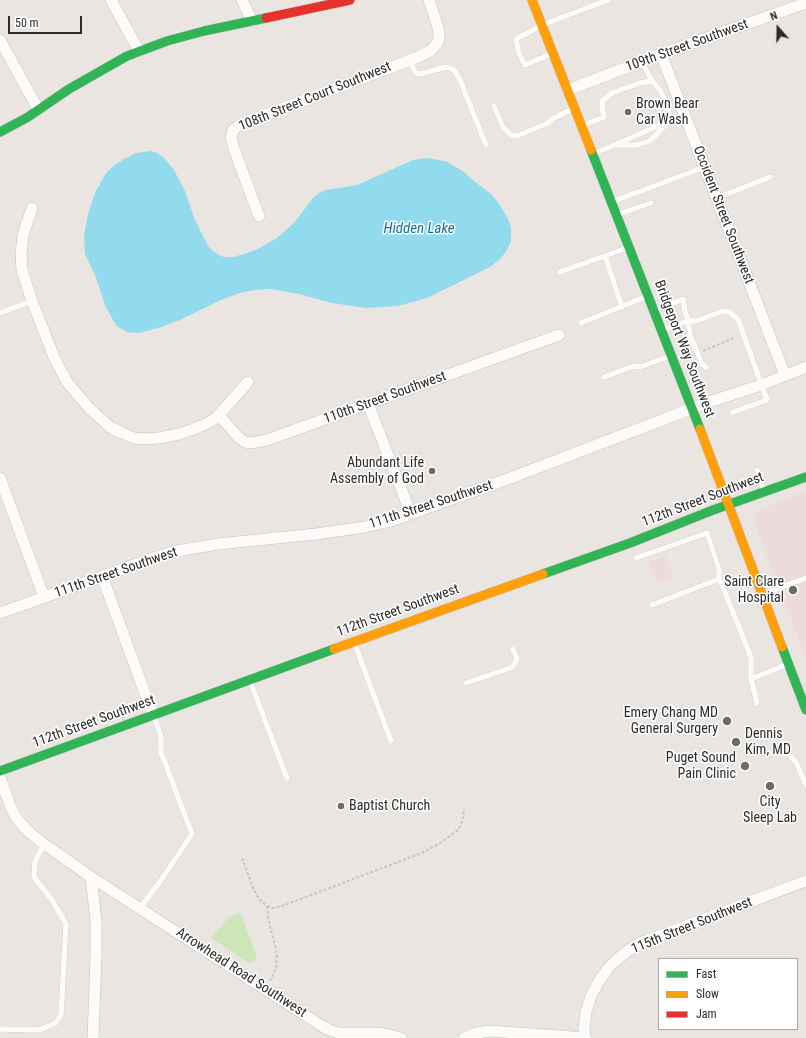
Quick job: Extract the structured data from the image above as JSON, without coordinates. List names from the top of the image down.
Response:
{
  "streets": {
    "street": [
      "109th Street Southwest",
      "108th Street Court Southwest",
      "Occident Street Southwest",
      "Bridgeport Way Southwest",
      "110th Street Southwest",
      "112th Street Southwest",
      "111th Street Southwest",
      "115th Street Southwest",
      "Arrowhead Road Southwest"
    ]
  },
  "crossings": [
    ["109th Street Southwest", "Occident Street Southwest"],
    ["109th Street Southwest", "Bridgeport Way Southwest"],
    ["Occident Street Southwest", "111th Street Southwest"],
    ["Bridgeport Way Southwest", "112th Street Southwest"],
    ["Bridgeport Way Southwest", "111th Street Southwest"]
  ],
  "water": ["Hidden Lake"],
  "places": [
    "Brown Bear Car Wash",
    "Abundant Life Assembly of God",
    "Saint Clare Hospital",
    "Emery Chang MD General Surgery",
    "Dennis Kim, MD",
    "Puget Sound Pain Clinic",
    "City Sleep Lab",
    "Baptist Church"
  ],
  "legend": ["Fast", "Slow", "Jam"],
  "scale_bar": "50 m",
  "north": "top"
}
